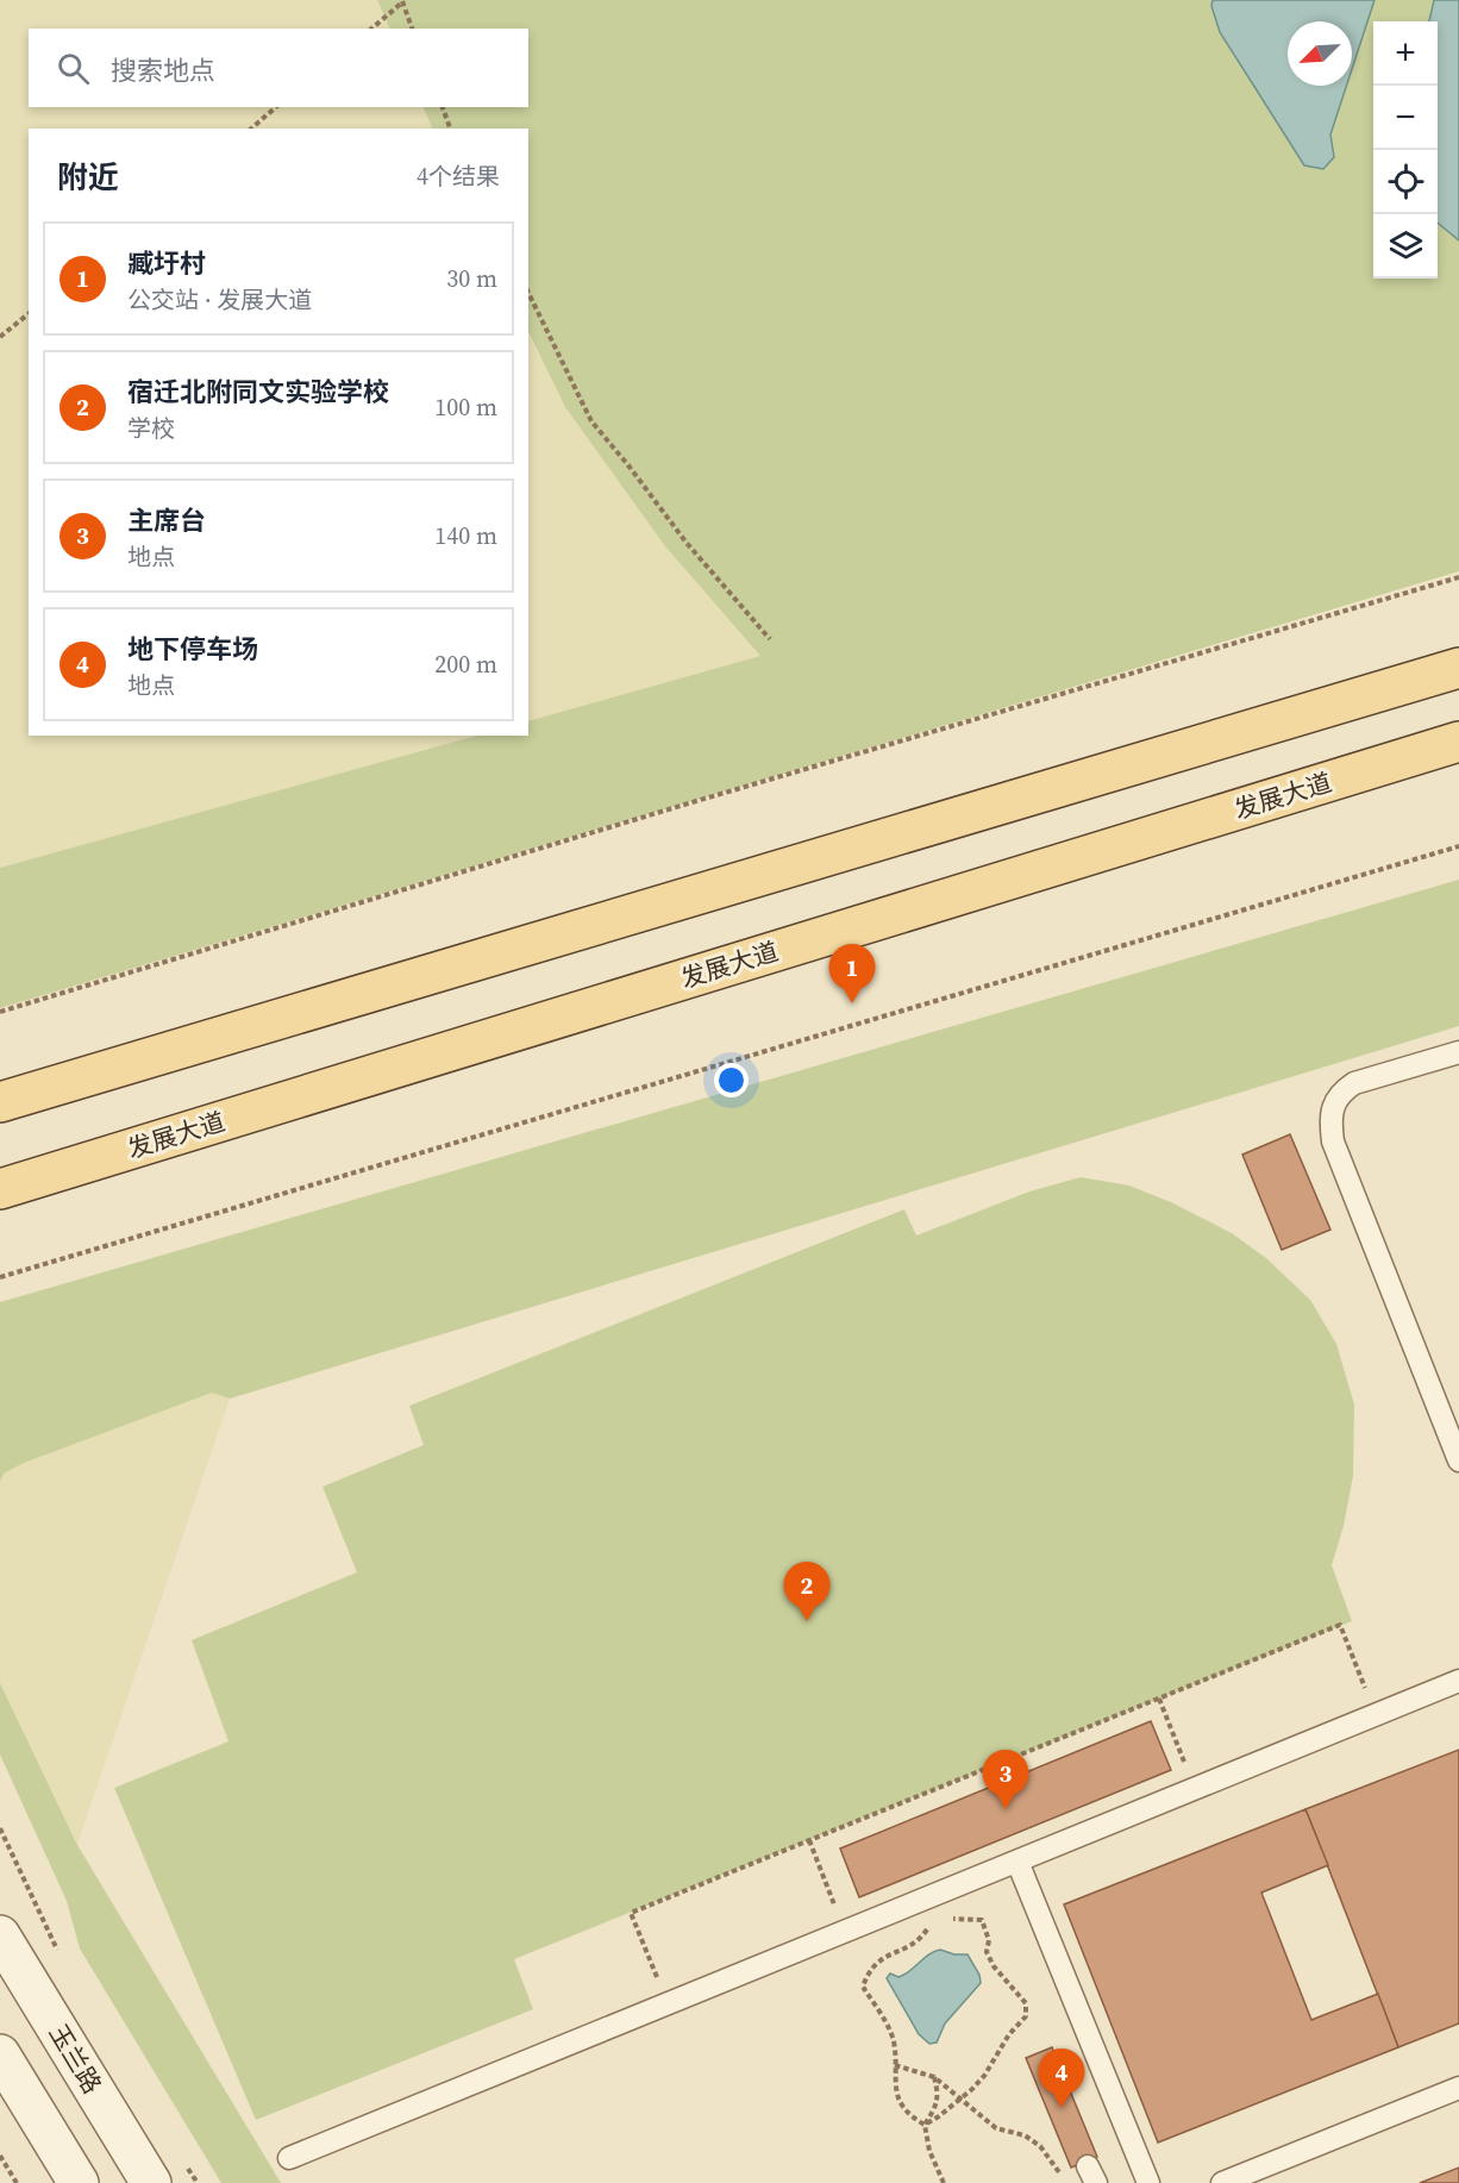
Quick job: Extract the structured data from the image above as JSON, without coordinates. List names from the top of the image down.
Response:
{
  "streets": {
    "main road": ["发展大道"],
    "street": ["玉兰路"]
  },
  "north": "bottom left",
  "page": {
    "map_buttons": ["+", "−"],
    "search": "搜索地点",
    "heading": ["附近", "4个结果"],
    "list": [
      {
        "mark": "1",
        "name": "臧圩村",
        "note": "公交站 · 发展大道",
        "value": "30 m"
      },
      {
        "mark": "2",
        "name": "宿迁北附同文实验学校",
        "note": "学校",
        "value": "100 m"
      },
      {
        "mark": "3",
        "name": "主席台",
        "note": "地点",
        "value": "140 m"
      },
      {
        "mark": "4",
        "name": "地下停车场",
        "note": "地点",
        "value": "200 m"
      }
    ],
    "pins": [
      "1",
      "2",
      "3",
      "4"
    ]
  }
}
